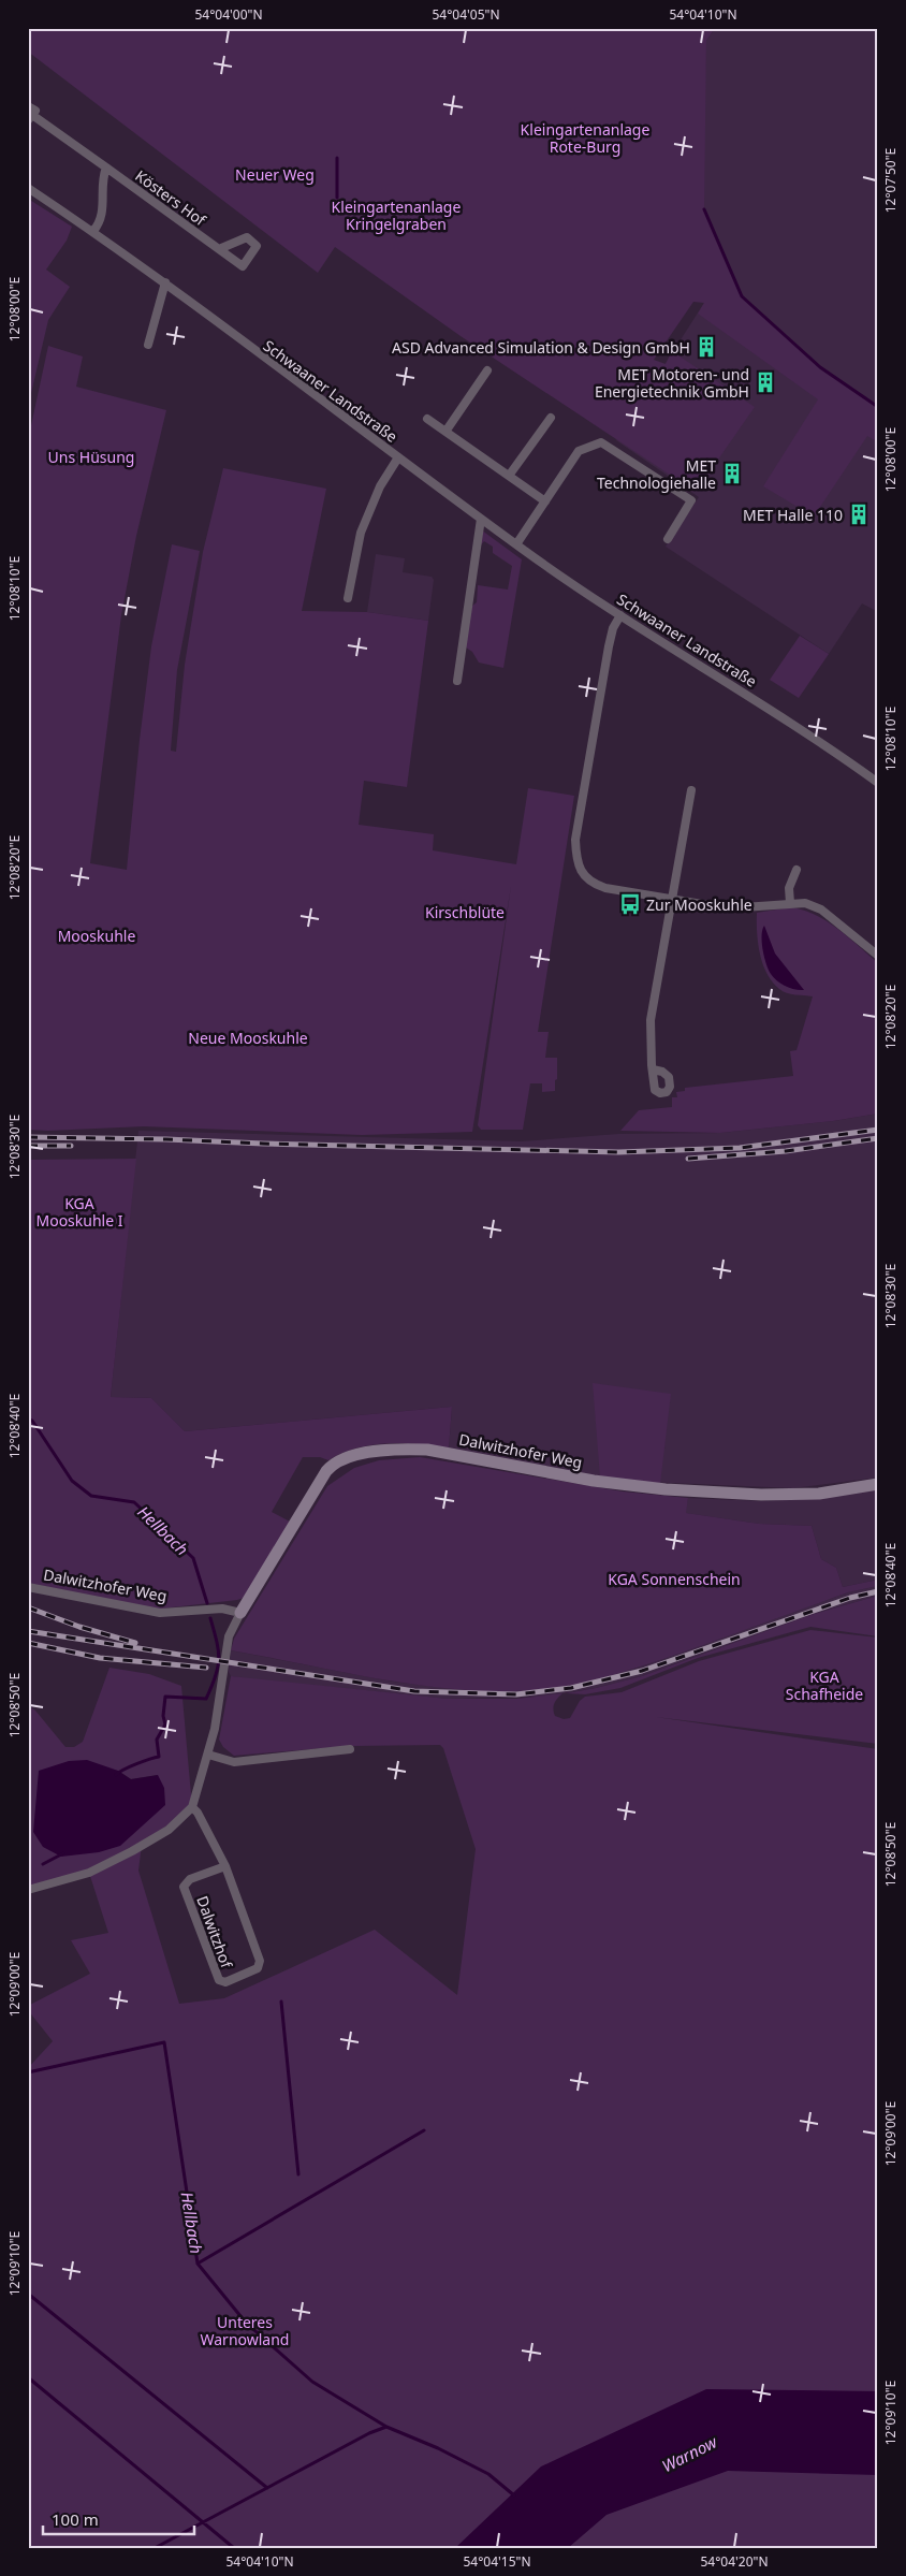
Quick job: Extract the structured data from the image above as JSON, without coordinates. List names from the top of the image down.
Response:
{
  "streets": {
    "street": [
      "Kösters Hof",
      "Schwaaner Landstraße",
      "Dalwitzhofer Weg",
      "Dalwitzhof"
    ]
  },
  "water": ["Hellbach", "Warnow"],
  "parks": [
    "Kleingartenanlage Rote-Burg",
    "Neuer Weg",
    "Kleingartenanlage Kringelgraben",
    "Uns Hüsung",
    "Kirschblüte",
    "Mooskuhle",
    "Neue Mooskuhle",
    "KGA Mooskuhle I",
    "KGA Sonnenschein",
    "KGA Schafheide",
    "Unteres Warnowland"
  ],
  "places": {
    "building": [
      "ASD Advanced Simulation & Design GmbH",
      "MET Motoren- und Energietechnik GmbH",
      "MET Technologiehalle",
      "MET Halle 110"
    ],
    "bus stop": ["Zur Mooskuhle"]
  },
  "scale_bar": "100 m",
  "coordinates": [
    "54°04'00\"N",
    "54°04'05\"N",
    "54°04'10\"N",
    "12°07'50\"E",
    "12°08'00\"E",
    "12°08'10\"E",
    "12°08'20\"E",
    "12°08'30\"E",
    "12°08'40\"E",
    "12°08'50\"E",
    "12°09'00\"E",
    "12°09'10\"E",
    "54°04'15\"N",
    "54°04'20\"N"
  ]
}
